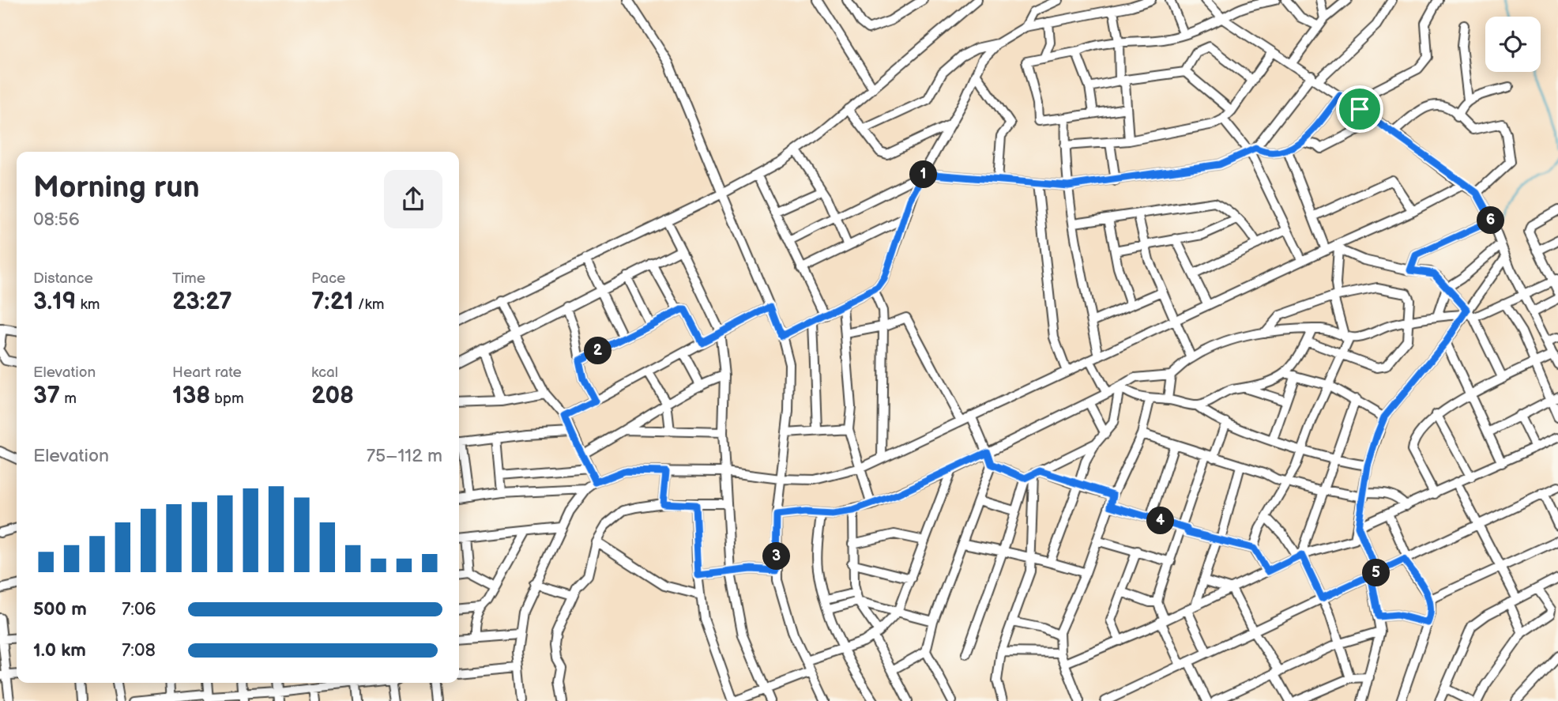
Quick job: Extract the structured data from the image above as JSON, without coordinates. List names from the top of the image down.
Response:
{
  "page": {
    "heading": ["Morning run", "08:56"],
    "pins": [
      "1",
      "6",
      "2",
      "4",
      "3",
      "5"
    ],
    "stats": [
      ["Distance", "3.19 km"],
      ["Time", "23:27"],
      ["Pace", "7:21 /km"],
      ["Elevation", "37 m"],
      ["Heart rate", "138 bpm"],
      ["kcal", "208"]
    ],
    "chart": ["Elevation", "75–112 m"],
    "list": [
      {
        "name": "500 m",
        "note": "7:06"
      },
      {
        "name": "1.0 km",
        "note": "7:08"
      }
    ]
  }
}
